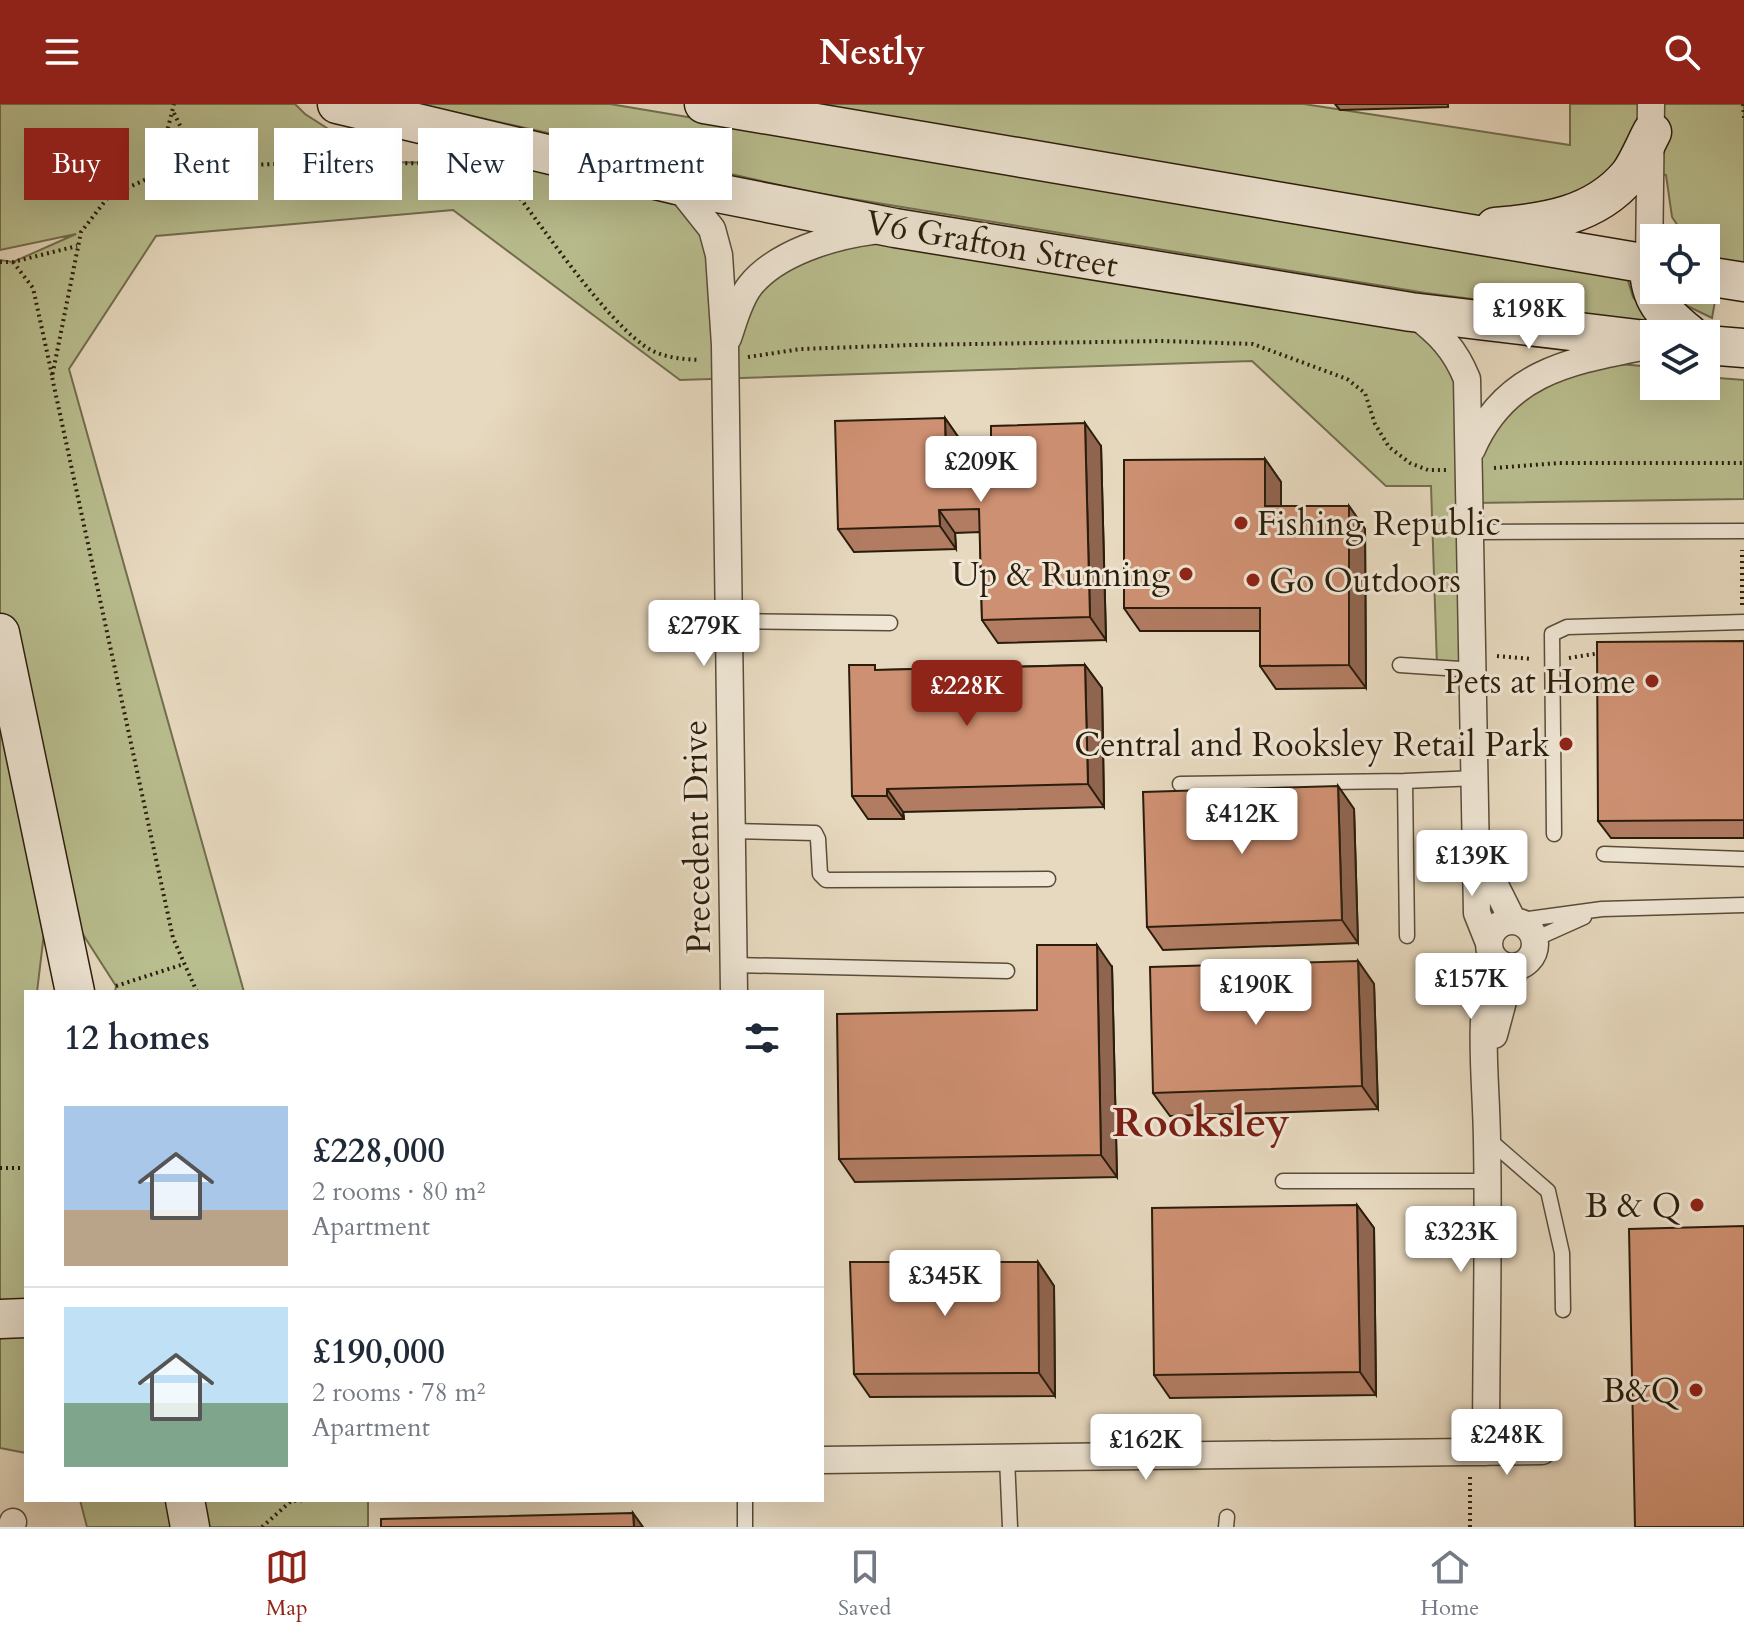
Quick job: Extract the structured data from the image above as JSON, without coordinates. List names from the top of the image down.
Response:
{
  "streets": {
    "street": ["V6 Grafton Street", "Precedent Drive"]
  },
  "crossings": [
    ["V6 Grafton Street", "Precedent Drive"]
  ],
  "districts": ["Rooksley"],
  "places": [
    "Fishing Republic",
    "Up & Running",
    "Go Outdoors",
    "Pets at Home",
    "Central and Rooksley Retail Park",
    "B & Q",
    "B&Q"
  ],
  "page": {
    "header": "Nestly",
    "chip": [
      "Buy",
      "Rent",
      "Filters",
      "New",
      "Apartment"
    ],
    "price": [
      "£198K",
      "£209K",
      "£279K",
      "£228K",
      "£412K",
      "£139K",
      "£157K",
      "£190K",
      "£323K",
      "£345K",
      "£248K",
      "£162K"
    ],
    "heading": "12 homes",
    "list": [
      {
        "name": "£228,000",
        "note": "2 rooms · 80 m² · Apartment"
      },
      {
        "name": "£190,000",
        "note": "2 rooms · 78 m² · Apartment"
      }
    ],
    "tabs": ["Map", "Saved", "Home"]
  }
}
